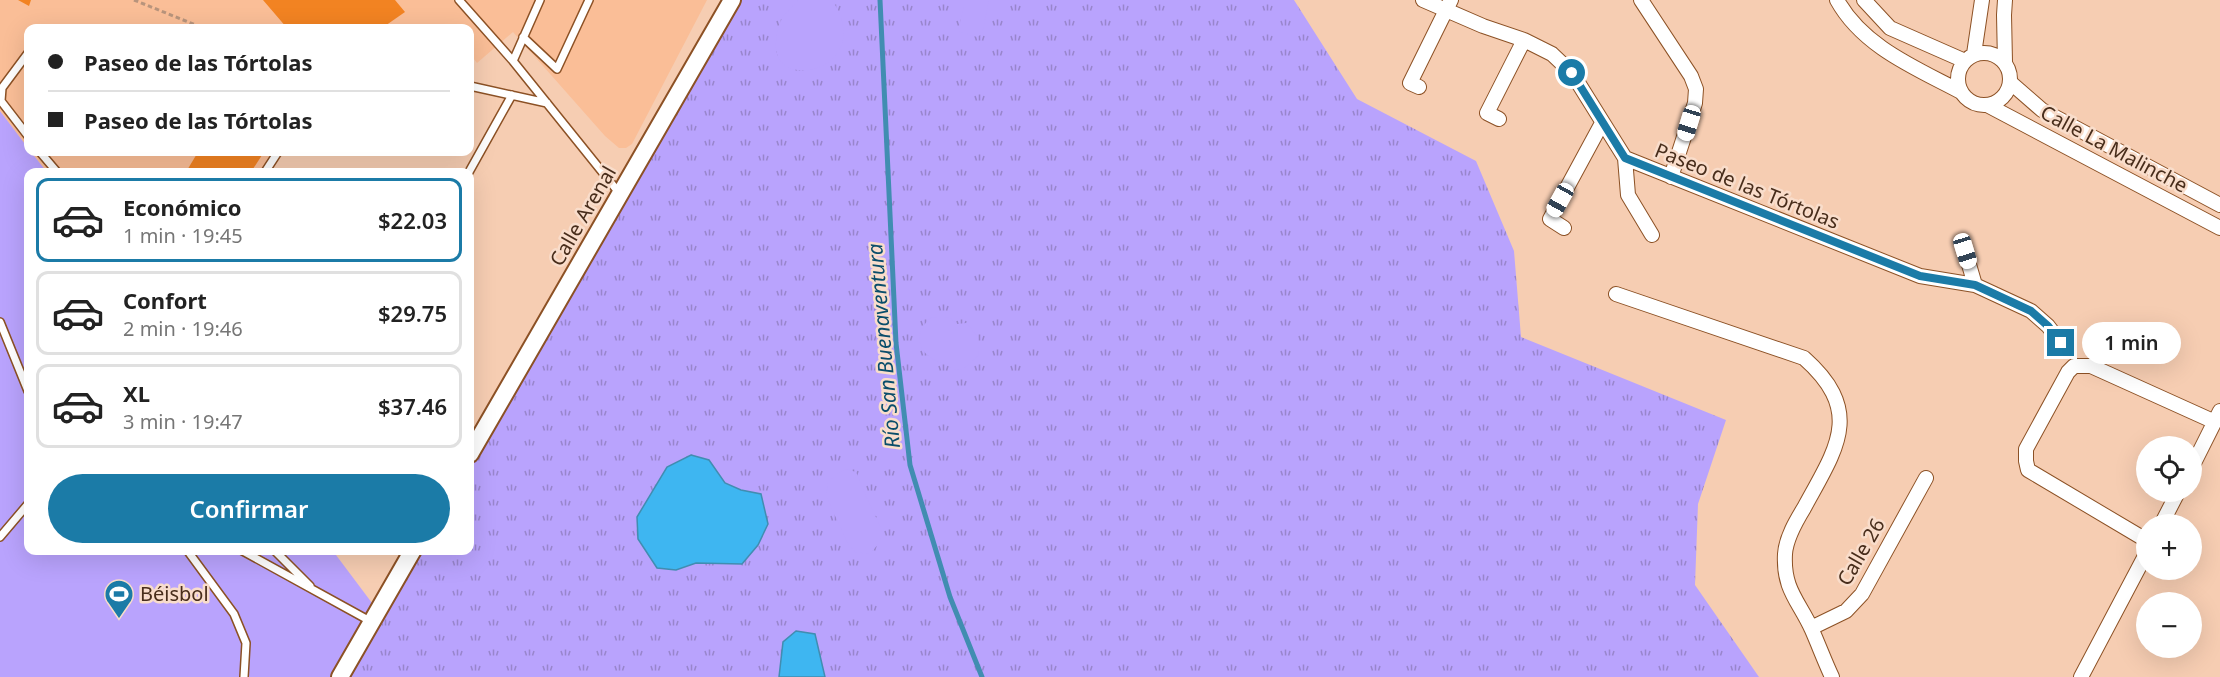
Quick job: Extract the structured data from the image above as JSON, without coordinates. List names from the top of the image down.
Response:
{
  "streets": {
    "street": [
      "Calle La Malinche",
      "Paseo de las Tórtolas",
      "Calle Arenal",
      "Calle 26"
    ]
  },
  "water": ["Río San Buenaventura"],
  "places": {
    "sports": ["Béisbol"]
  },
  "page": {
    "banner": ["Paseo de las Tórtolas", "Paseo de las Tórtolas"],
    "list": [
      {
        "name": "Económico",
        "note": "1 min · 19:45",
        "value": "$22.03"
      },
      {
        "name": "Confort",
        "note": "2 min · 19:46",
        "value": "$29.75"
      },
      {
        "name": "XL",
        "note": "3 min · 19:47",
        "value": "$37.46"
      }
    ],
    "bubble": "1 min",
    "map_buttons": ["+", "−"],
    "buttons": "Confirmar"
  }
}
